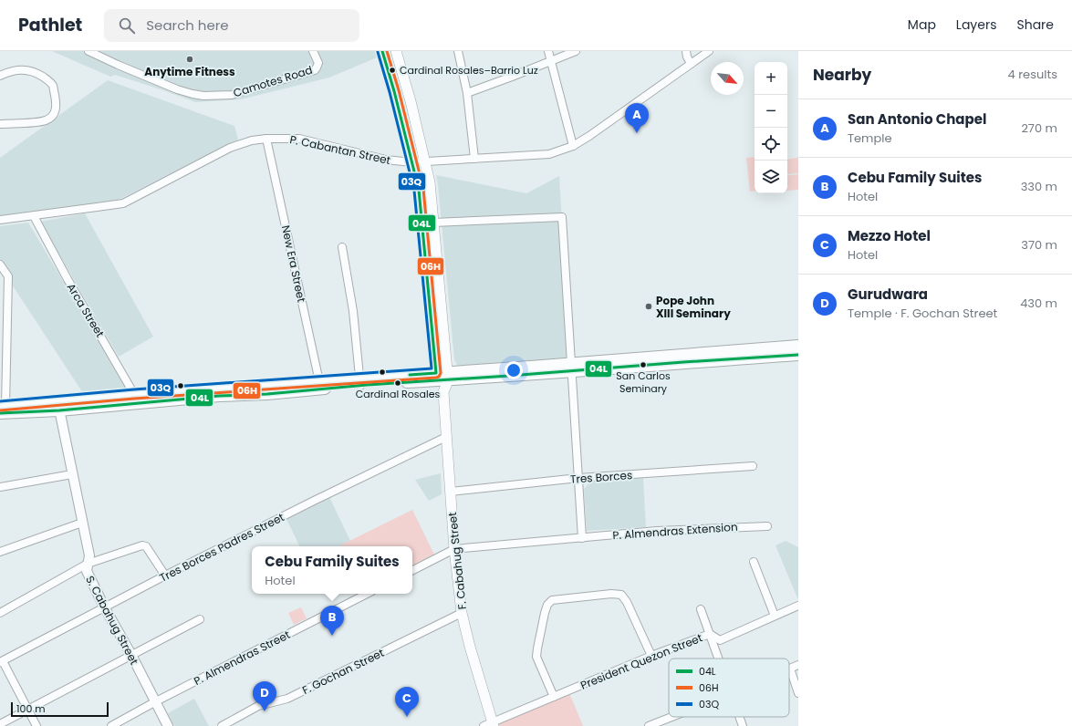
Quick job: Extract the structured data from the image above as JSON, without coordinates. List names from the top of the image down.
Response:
{
  "streets": {
    "main road": ["F. Cabahug Street"],
    "street": [
      "Camotes Road",
      "P. Cabantan Street",
      "New Era Street",
      "Arca Street",
      "Tres Borces",
      "P. Almendras Extension",
      "Tres Borces Padres Street",
      "S. Cabahug Street",
      "P. Almendras Street",
      "President Quezon Street",
      "F. Gochan Street"
    ]
  },
  "crossings": [
    ["P. Cabantan Street", "New Era Street"],
    ["P. Cabantan Street", "Arca Street"],
    ["Tres Borces", "F. Cabahug Street"],
    ["P. Almendras Extension", "F. Cabahug Street"],
    ["Tres Borces Padres Street", "F. Cabahug Street"],
    ["Tres Borces Padres Street", "S. Cabahug Street"],
    ["F. Cabahug Street", "President Quezon Street"],
    ["F. Cabahug Street", "F. Gochan Street"],
    ["S. Cabahug Street", "P. Almendras Street"]
  ],
  "places": [
    "Anytime Fitness",
    "Cardinal Rosales–Barrio Luz",
    "Pope John XIII Seminary",
    "San Carlos Seminary",
    "Cardinal Rosales"
  ],
  "lines": ["transit line 04L", "transit line 06H", "transit line 03Q"],
  "legend": ["04L", "06H", "03Q"],
  "scale_bar": "100 m",
  "north": "bottom right",
  "page": {
    "header": "Pathlet",
    "search": "Search here",
    "nav": ["Map", "Layers", "Share"],
    "heading": ["Nearby", "4 results"],
    "map_buttons": ["+", "−"],
    "list": [
      {
        "mark": "A",
        "name": "San Antonio Chapel",
        "note": "Temple",
        "value": "270 m"
      },
      {
        "mark": "B",
        "name": "Cebu Family Suites",
        "note": "Hotel",
        "value": "330 m"
      },
      {
        "mark": "C",
        "name": "Mezzo Hotel",
        "note": "Hotel",
        "value": "370 m"
      },
      {
        "mark": "D",
        "name": "Gurudwara",
        "note": "Temple · F. Gochan Street",
        "value": "430 m"
      }
    ],
    "pins": [
      "A",
      "B",
      "D",
      "C"
    ],
    "popup": ["Cebu Family Suites", "Hotel"],
    "scale": "100 m"
  }
}
